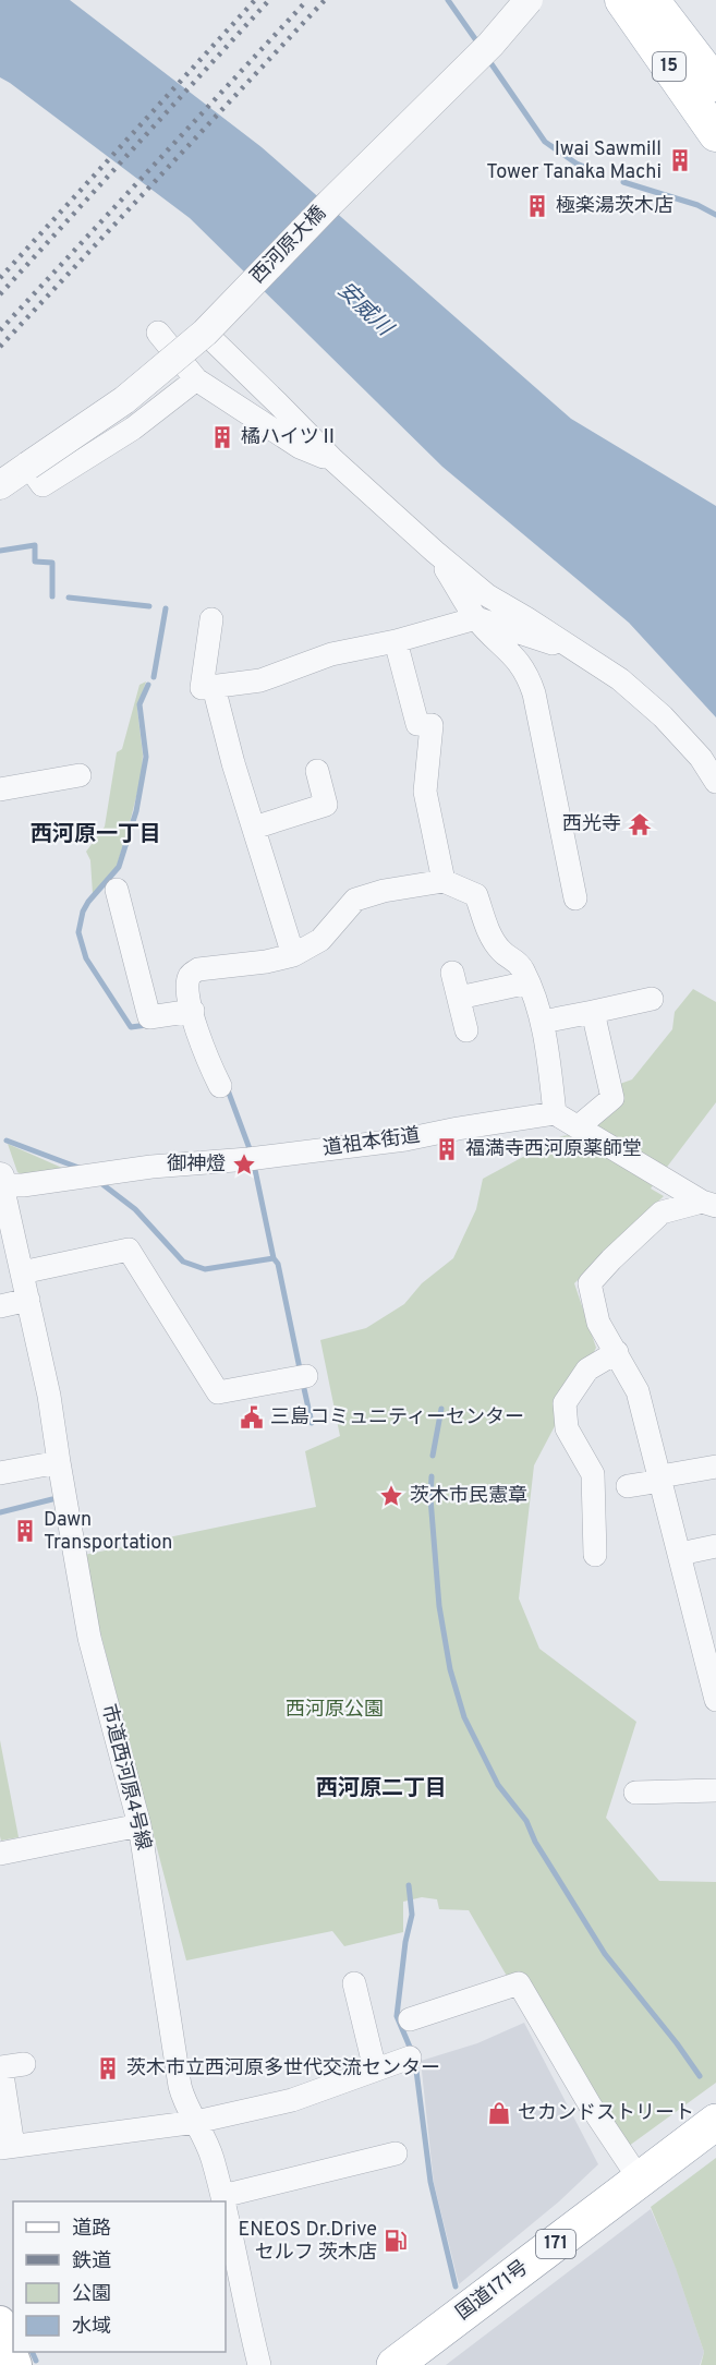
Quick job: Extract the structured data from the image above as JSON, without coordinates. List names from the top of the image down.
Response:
{
  "streets": {
    "highway": ["171", "国道171号"],
    "main road": ["15"],
    "street": ["西河原大橋", "道祖本街道", "市道西河原4号線"]
  },
  "crossings": [
    ["道祖本街道", "市道西河原4号線"]
  ],
  "districts": ["西河原一丁目", "西河原二丁目"],
  "water": ["安威川"],
  "parks": ["西河原公園"],
  "places": {
    "building": [
      "Iwai Sawmill Tower Tanaka Machi",
      "極楽湯茨木店",
      "橘ハイツⅡ",
      "福満寺西河原薬師堂",
      "Dawn Transportation",
      "茨木市立西河原多世代交流センター"
    ],
    "temple": ["西光寺"],
    "place": ["御神燈", "茨木市民憲章"],
    "public building": ["三島コミュニティーセンター"],
    "shop": ["セカンドストリート"],
    "fuel station": ["ENEOS Dr.Drive セルフ 茨木店"]
  },
  "legend": [
    "道路",
    "鉄道",
    "公園",
    "水域"
  ]
}
